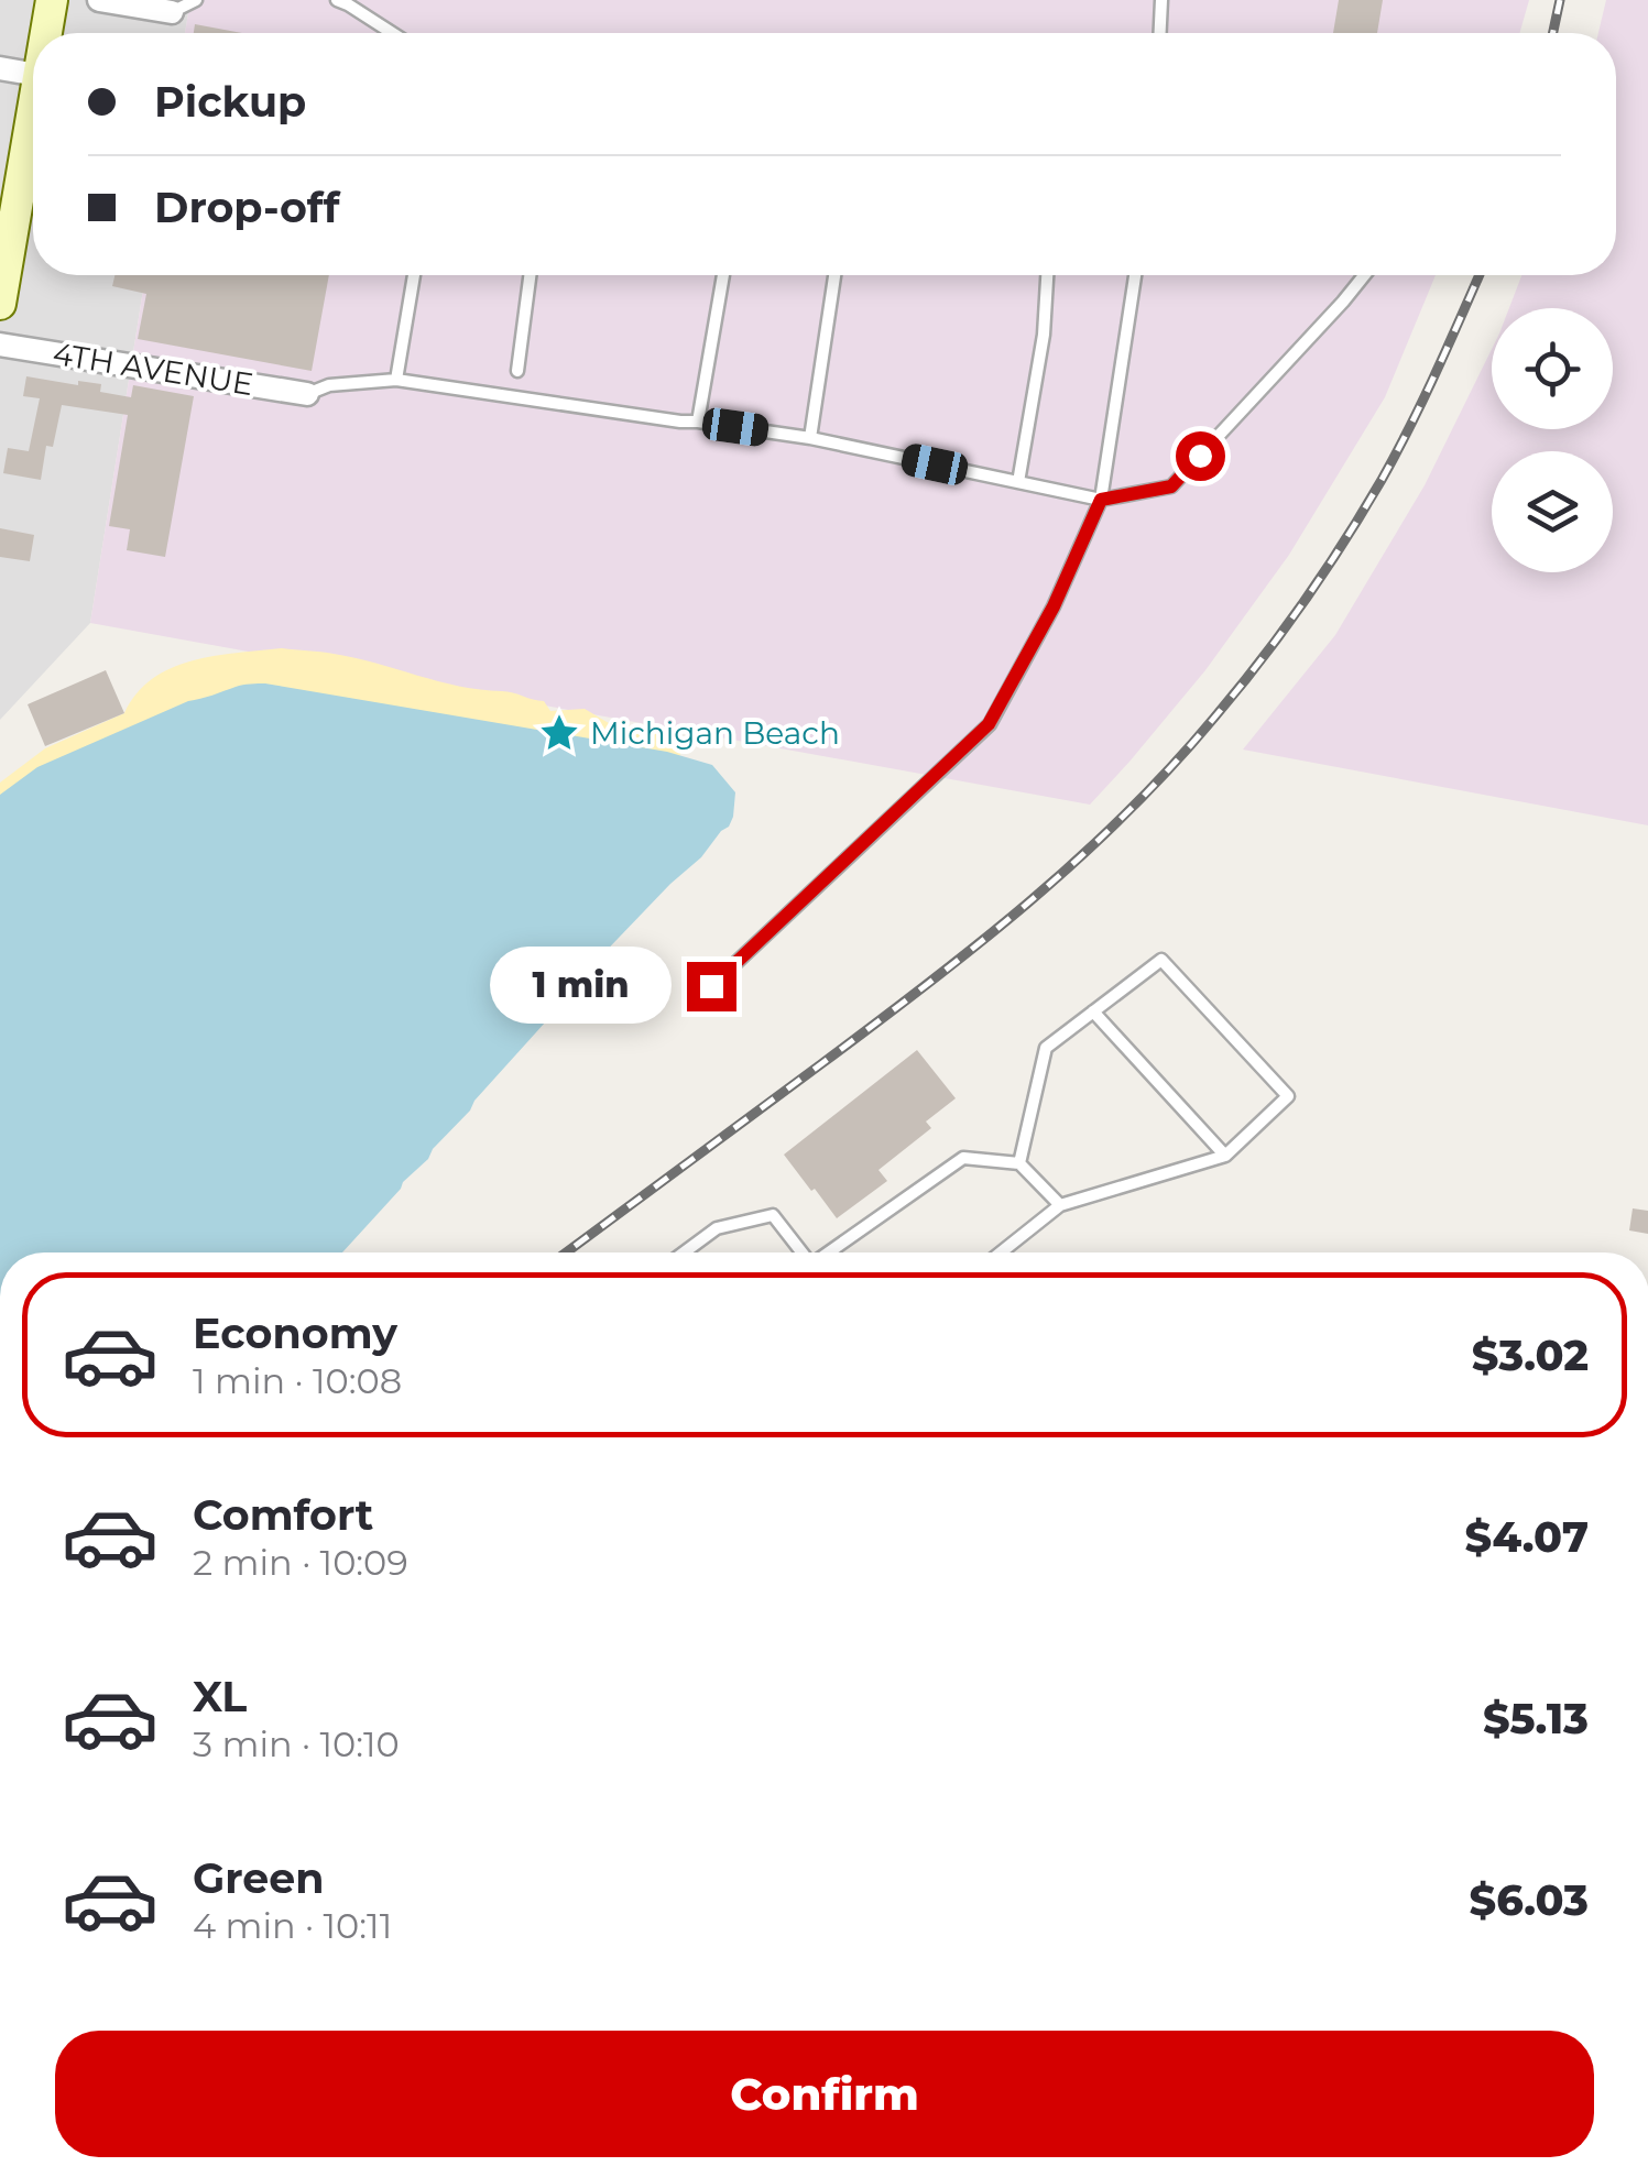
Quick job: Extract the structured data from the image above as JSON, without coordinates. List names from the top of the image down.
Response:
{
  "streets": {
    "street": ["4TH AVENUE"]
  },
  "places": {
    "place": ["Michigan Beach"]
  },
  "page": {
    "banner": ["Pickup", "Drop-off"],
    "bubble": "1 min",
    "list": [
      {
        "name": "Economy",
        "note": "1 min · 10:08",
        "value": "$3.02"
      },
      {
        "name": "Comfort",
        "note": "2 min · 10:09",
        "value": "$4.07"
      },
      {
        "name": "XL",
        "note": "3 min · 10:10",
        "value": "$5.13"
      },
      {
        "name": "Green",
        "note": "4 min · 10:11",
        "value": "$6.03"
      }
    ],
    "buttons": "Confirm"
  }
}
